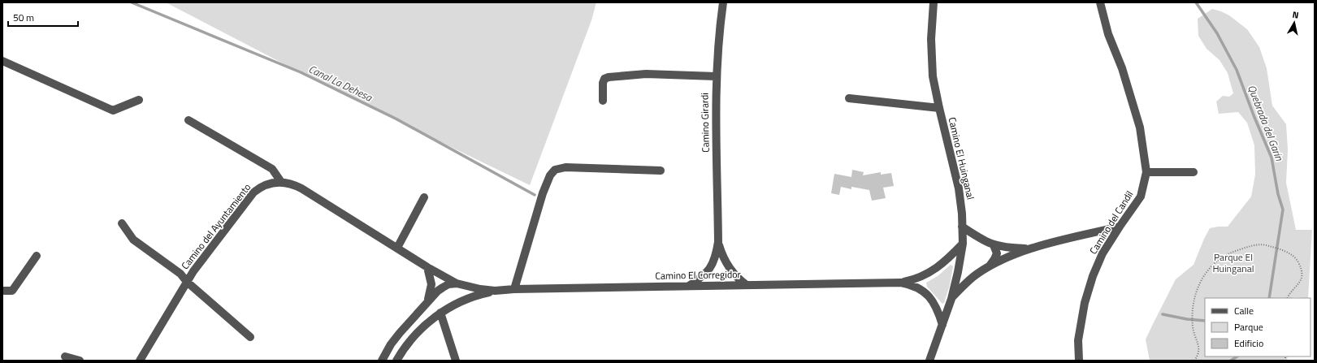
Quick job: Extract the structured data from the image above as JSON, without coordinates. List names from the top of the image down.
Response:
{
  "streets": {
    "street": [
      "Camino Girardi",
      "Camino El Huinganal",
      "Camino del Candil",
      "Camino del Ayuntamiento",
      "Camino El Corregidor"
    ]
  },
  "crossings": [
    ["Camino Girardi", "Camino El Corregidor"],
    ["Camino El Huinganal", "Camino El Corregidor"],
    ["Camino del Ayuntamiento", "Camino El Corregidor"]
  ],
  "water": ["Canal La Dehesa", "Quebrada del Garin"],
  "parks": ["Parque El Huinganal"],
  "legend": ["Calle", "Parque", "Edificio"],
  "scale_bar": "50 m",
  "north": "top"
}
